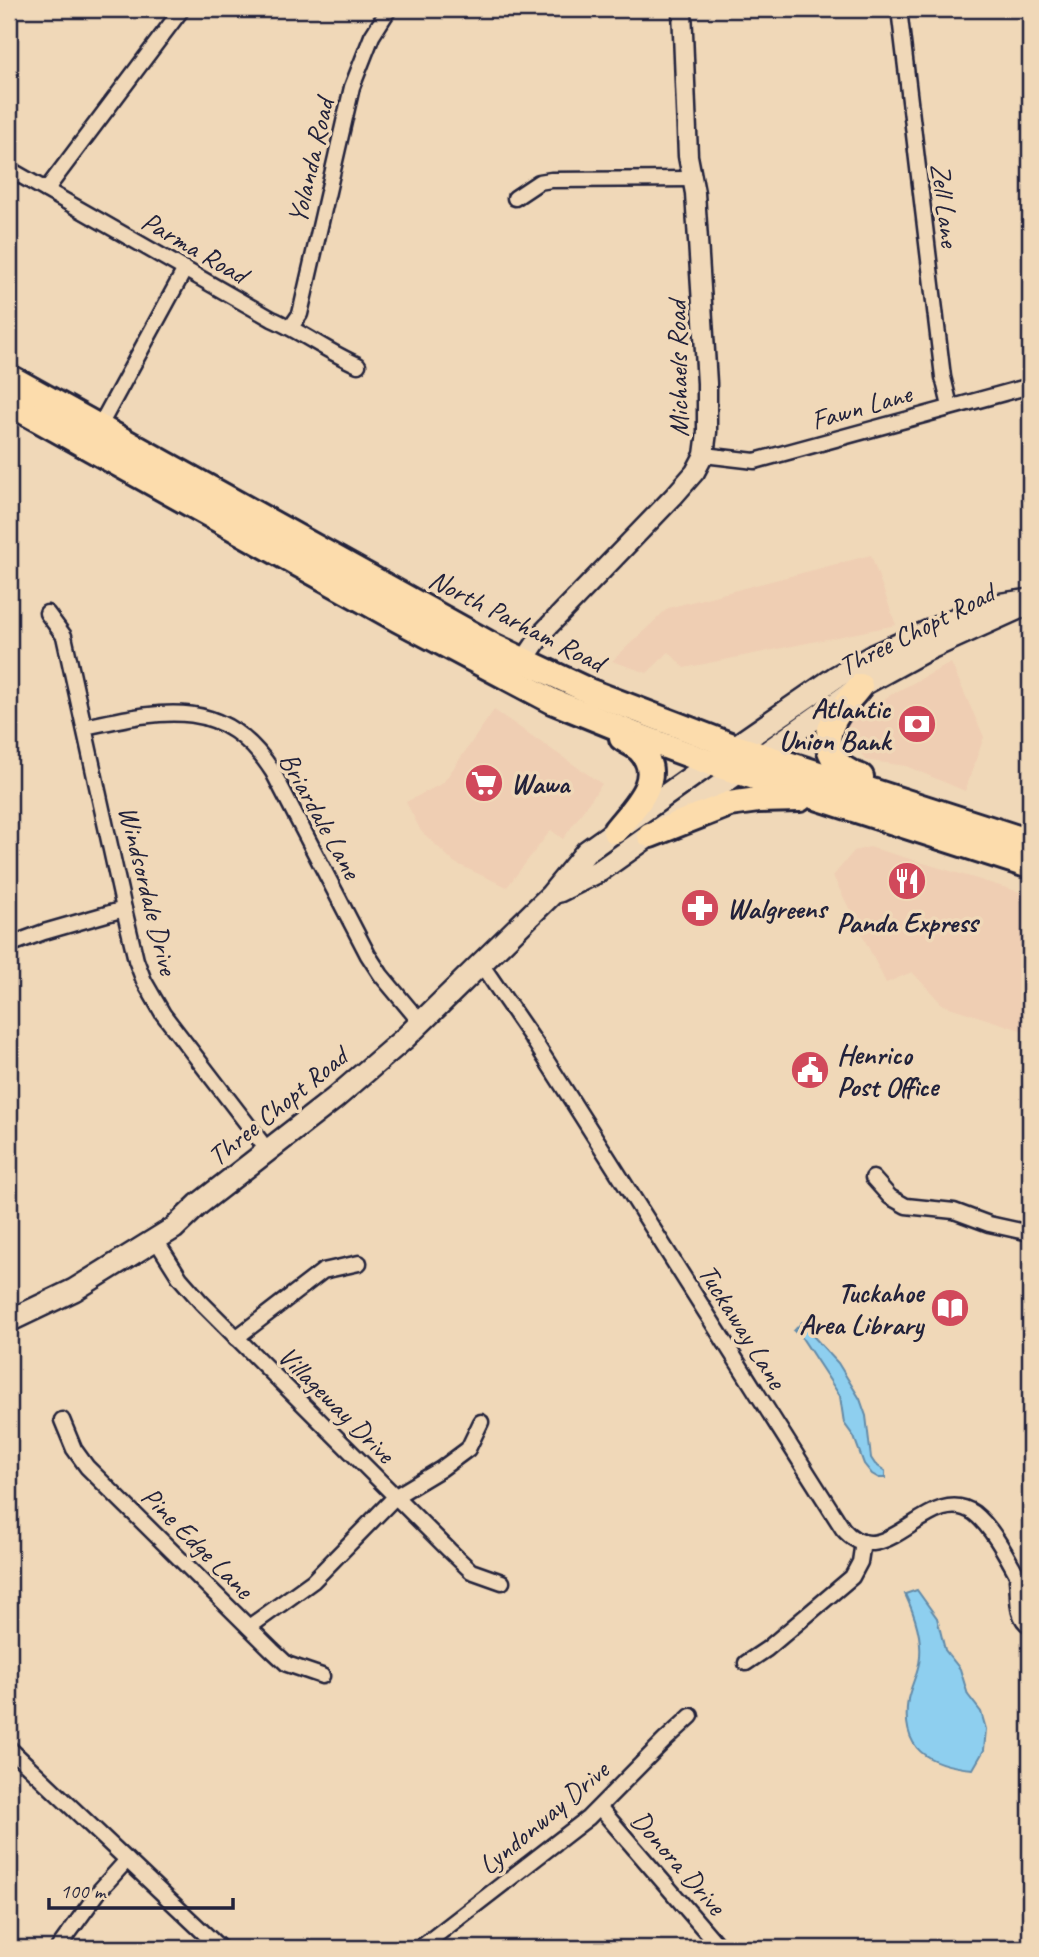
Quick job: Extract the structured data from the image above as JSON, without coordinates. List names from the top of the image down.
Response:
{
  "streets": {
    "highway": ["North Parham Road"],
    "main road": ["Three Chopt Road"],
    "street": [
      "Yolanda Road",
      "Zell Lane",
      "Parma Road",
      "Michaels Road",
      "Fawn Lane",
      "Briardale Lane",
      "Windsordale Drive",
      "Tuckaway Lane",
      "Villageway Drive",
      "Pine Edge Lane",
      "Lyndonway Drive",
      "Donora Drive"
    ]
  },
  "crossings": [
    ["Yolanda Road", "Parma Road"],
    ["Zell Lane", "Fawn Lane"],
    ["Michaels Road", "Fawn Lane"],
    ["Michaels Road", "North Parham Road"],
    ["North Parham Road", "Three Chopt Road"],
    ["Three Chopt Road", "Briardale Lane"],
    ["Three Chopt Road", "Windsordale Drive"],
    ["Three Chopt Road", "Tuckaway Lane"],
    ["Three Chopt Road", "Villageway Drive"],
    ["Briardale Lane", "Windsordale Drive"],
    ["Lyndonway Drive", "Donora Drive"]
  ],
  "places": {
    "bank": ["Atlantic Union Bank"],
    "supermarket": ["Wawa"],
    "restaurant": ["Panda Express"],
    "pharmacy": ["Walgreens"],
    "public building": ["Henrico Post Office"],
    "library": ["Tuckahoe Area Library"]
  },
  "scale_bar": "100 m"
}
